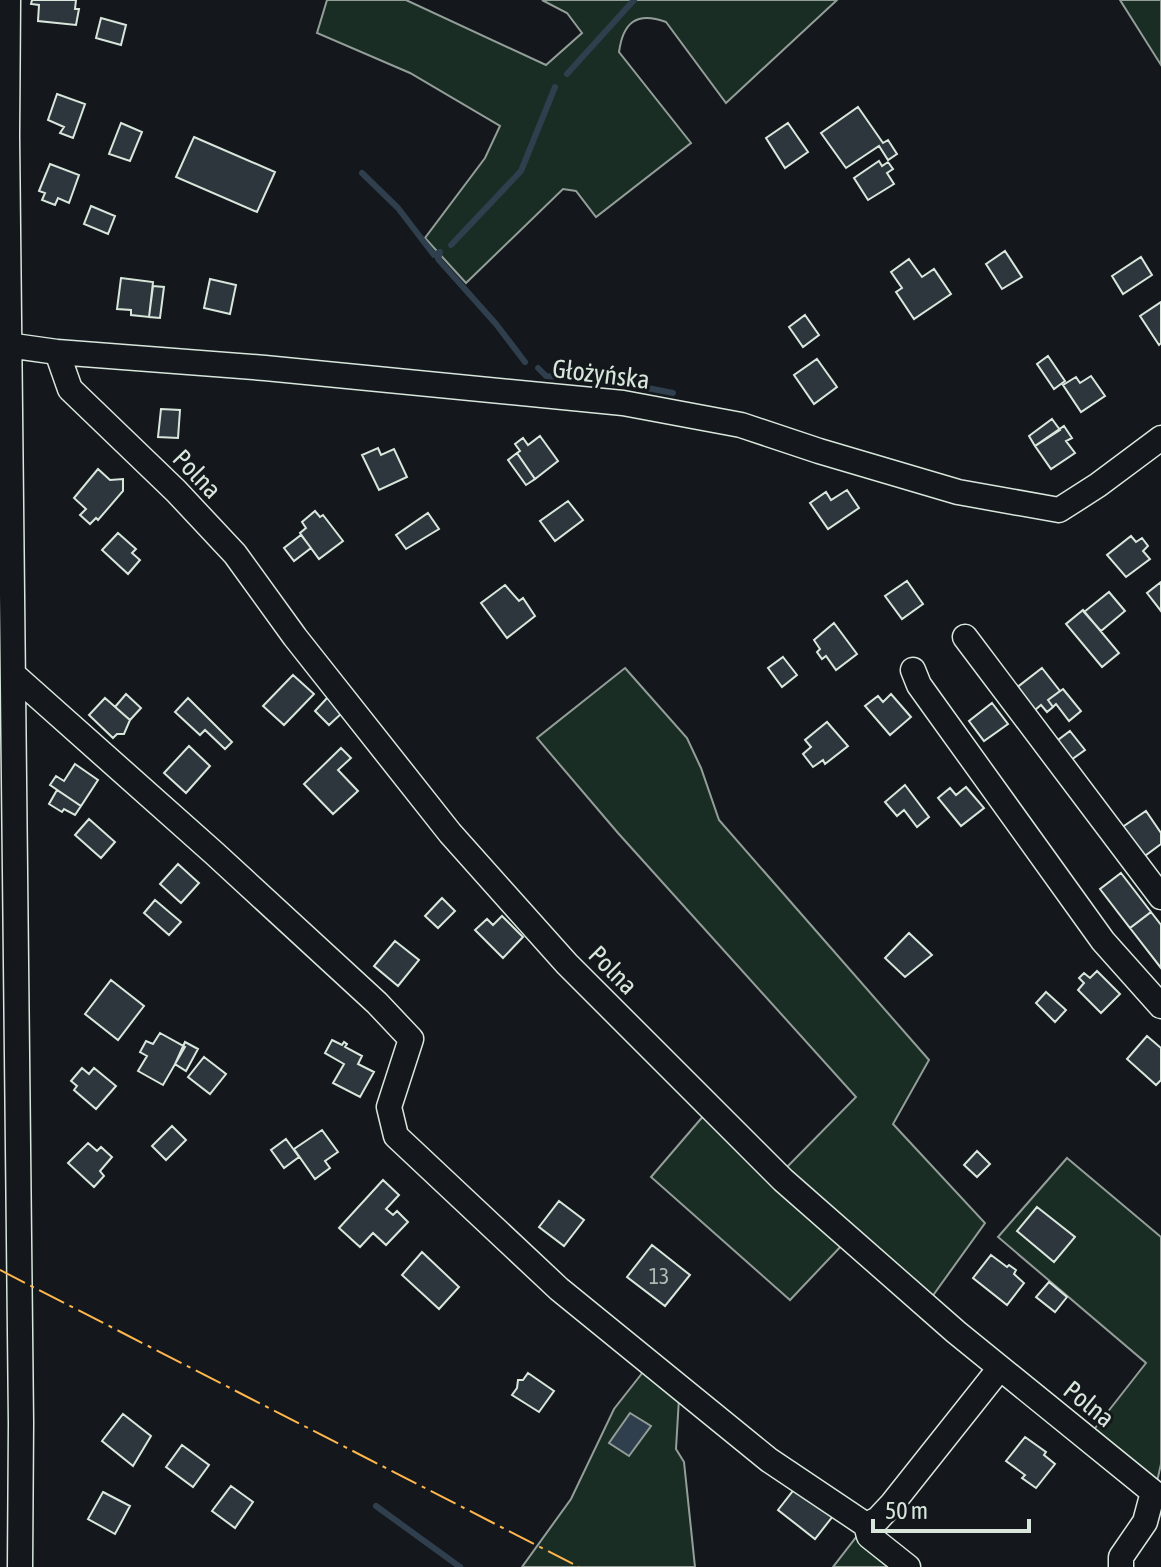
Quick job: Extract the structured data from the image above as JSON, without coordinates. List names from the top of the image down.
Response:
{
  "streets": {
    "street": ["Głożyńska", "Polna"]
  },
  "crossings": [
    ["Głożyńska", "Polna"]
  ],
  "house_numbers": ["13"],
  "scale_bar": "50 m"
}
